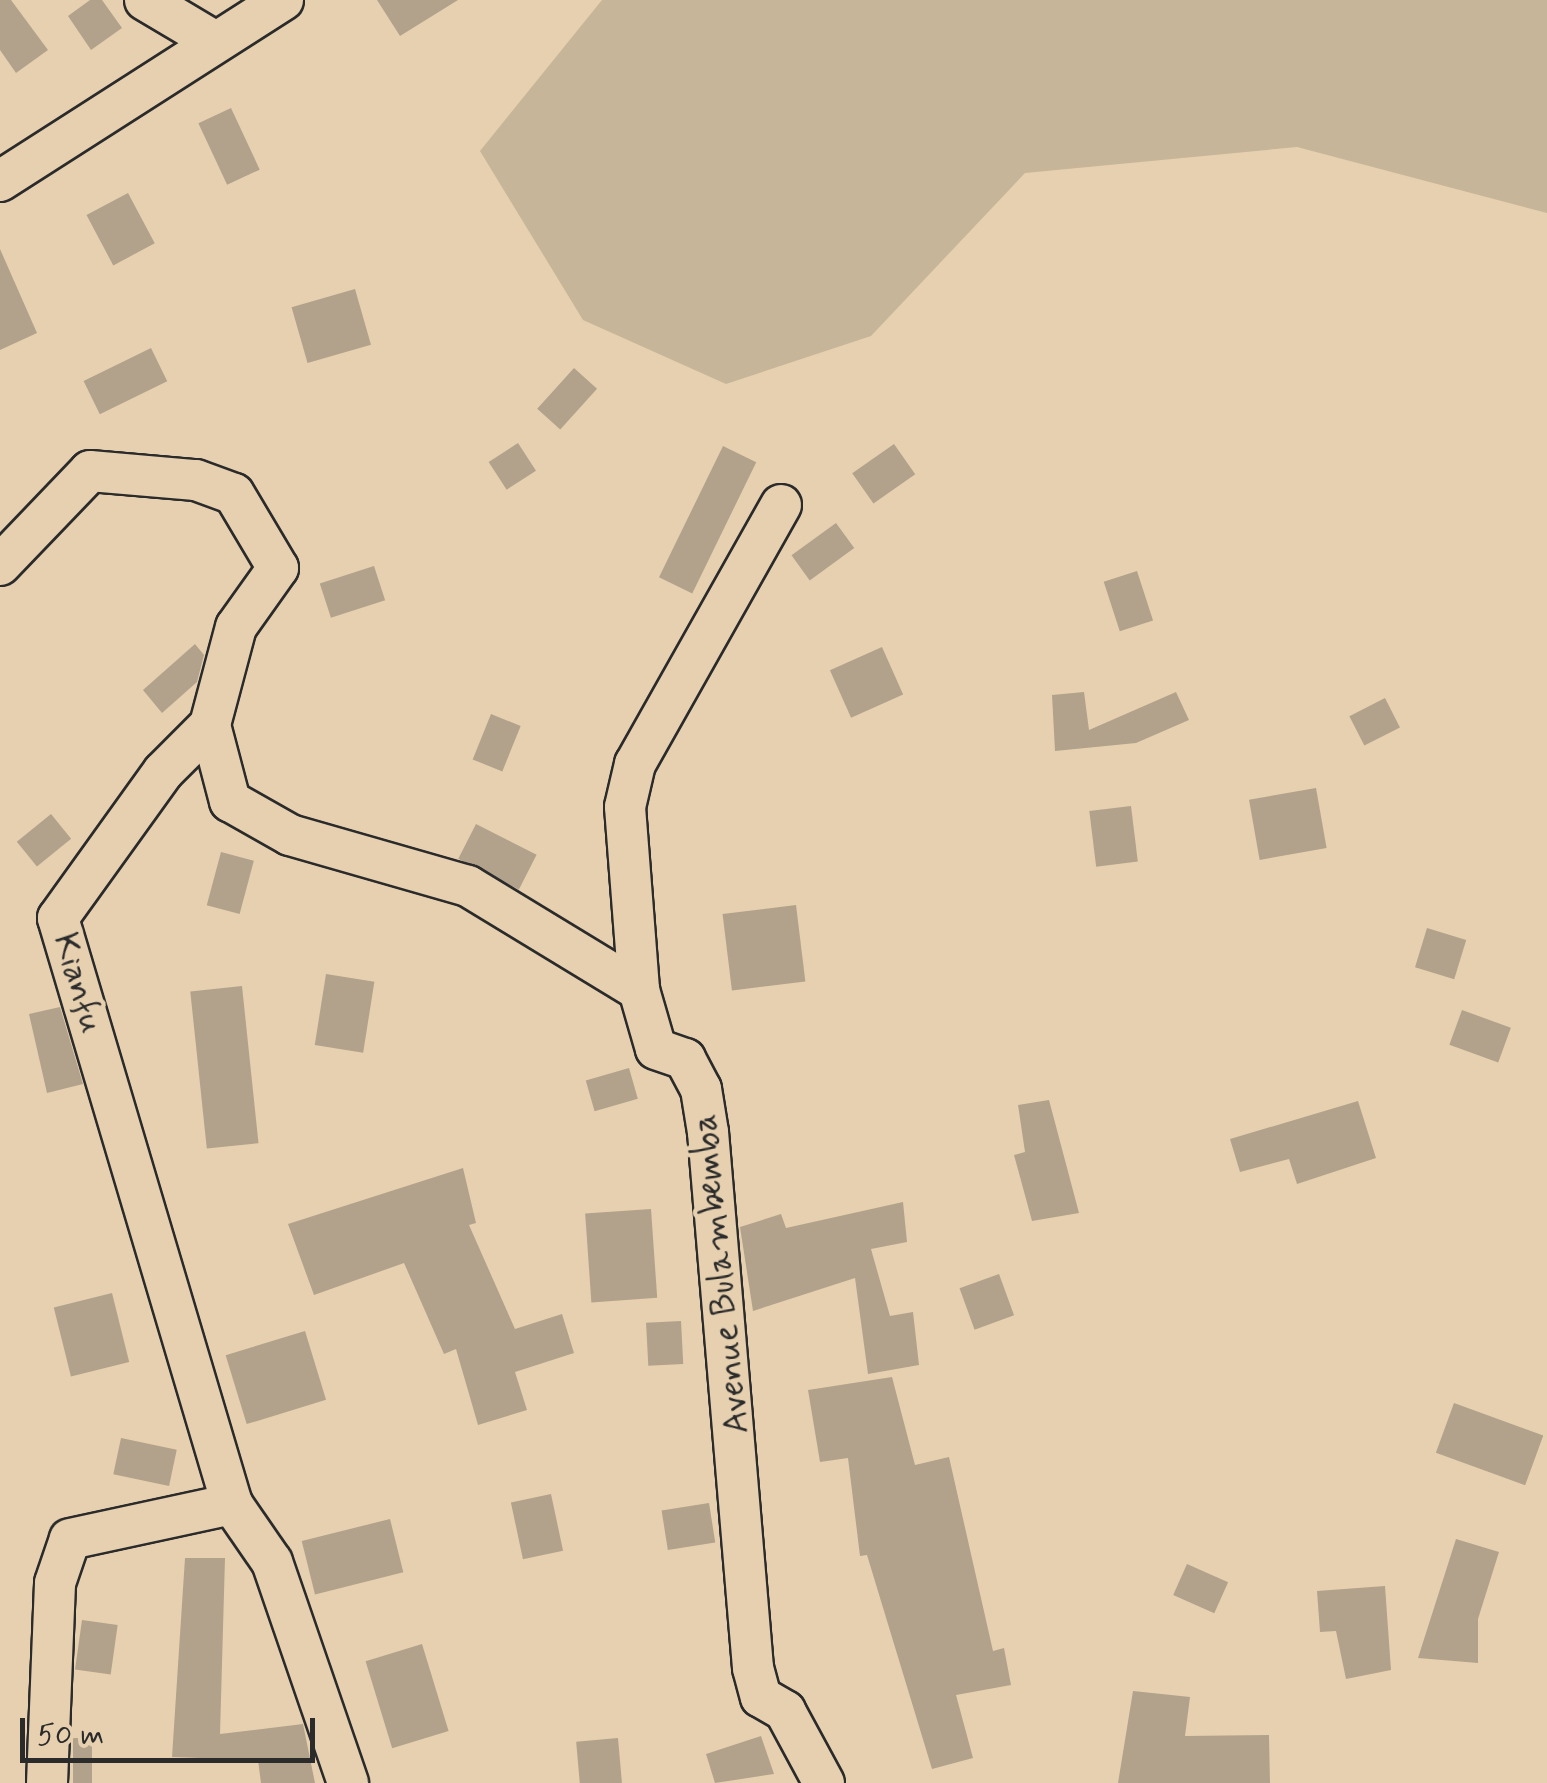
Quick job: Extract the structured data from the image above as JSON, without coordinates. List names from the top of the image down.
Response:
{
  "streets": {
    "street": ["Kianfu", "Avenue Bulambemba"]
  },
  "scale_bar": "50 m"
}
